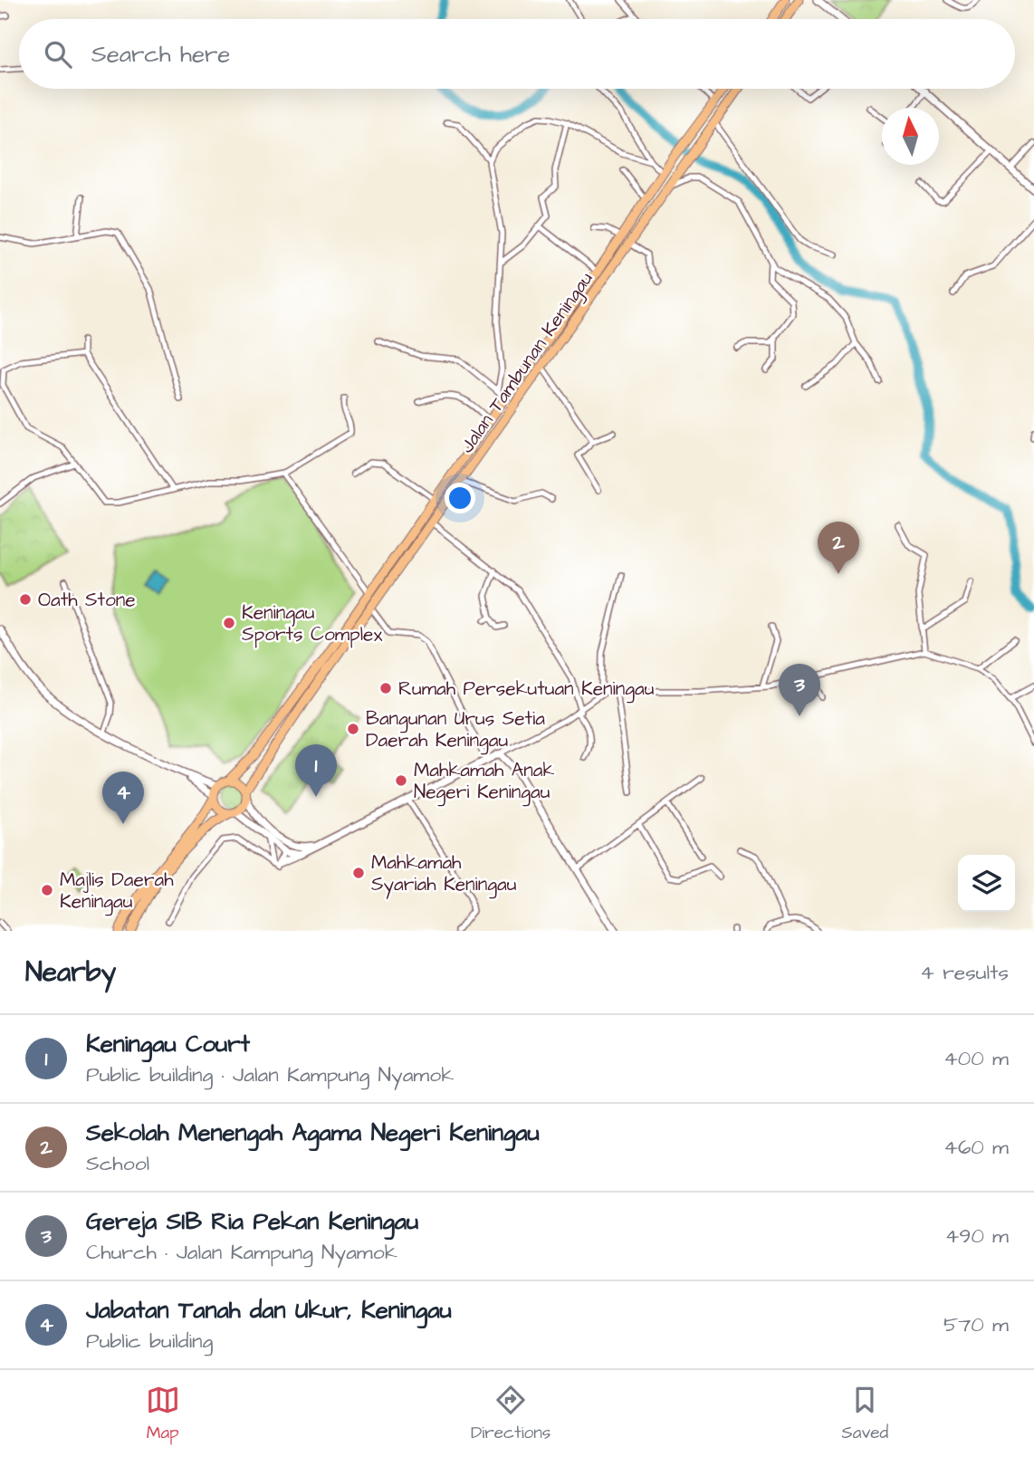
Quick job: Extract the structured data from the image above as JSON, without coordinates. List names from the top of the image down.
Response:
{
  "streets": {
    "main road": ["Jalan Tambunan Keningau"]
  },
  "places": [
    "Oath Stone",
    "Keningau Sports Complex",
    "Rumah Persekutuan Keningau",
    "Bangunan Urus Setia Daerah Keningau",
    "Mahkamah Anak Negeri Keningau",
    "Mahkamah Syariah Keningau",
    "Majlis Daerah Keningau"
  ],
  "north": "top",
  "page": {
    "search": "Search here",
    "pins": [
      "2",
      "3",
      "1",
      "4"
    ],
    "heading": ["Nearby", "4 results"],
    "list": [
      {
        "mark": "1",
        "name": "Keningau Court",
        "note": "Public building · Jalan Kampung Nyamok",
        "value": "400 m"
      },
      {
        "mark": "2",
        "name": "Sekolah Menengah Agama Negeri Keningau",
        "note": "School",
        "value": "460 m"
      },
      {
        "mark": "3",
        "name": "Gereja SIB Ria Pekan Keningau",
        "note": "Church · Jalan Kampung Nyamok",
        "value": "490 m"
      },
      {
        "mark": "4",
        "name": "Jabatan Tanah dan Ukur, Keningau",
        "note": "Public building",
        "value": "570 m"
      }
    ],
    "nav": ["Map", "Directions", "Saved"]
  }
}
